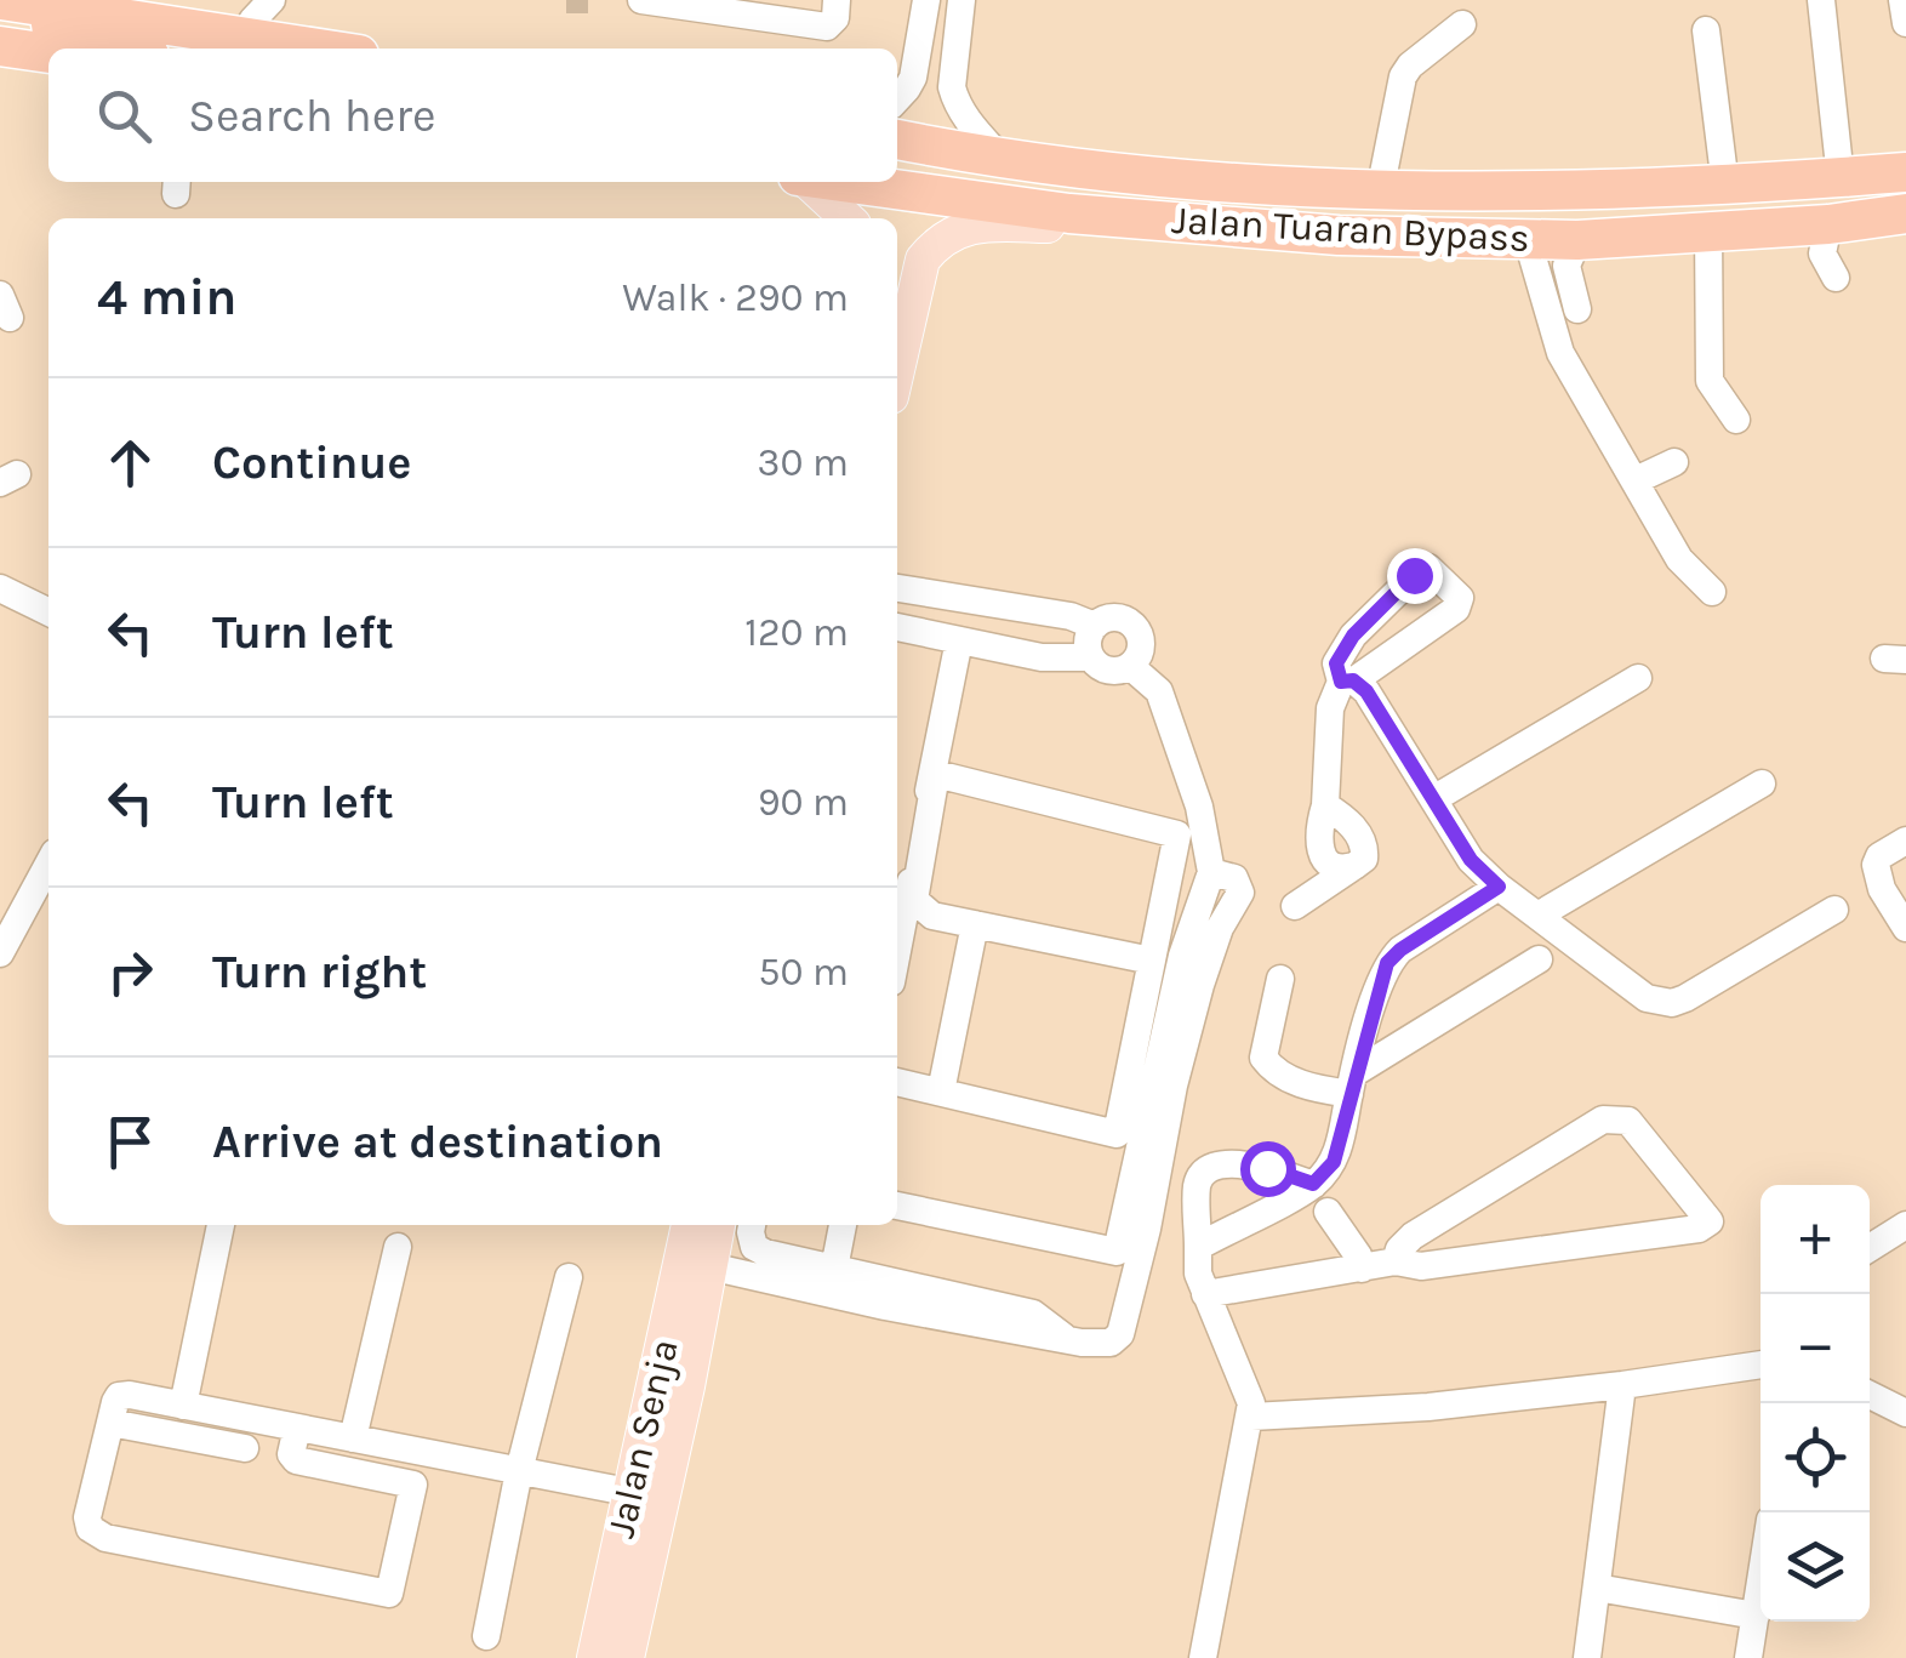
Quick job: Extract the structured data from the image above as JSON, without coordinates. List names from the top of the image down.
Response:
{
  "streets": {
    "highway": ["Jalan Tuaran Bypass"],
    "main road": ["Jalan Senja"]
  },
  "page": {
    "search": "Search here",
    "heading": ["4 min", "Walk · 290 m"],
    "list": [
      ["Continue", "30 m"],
      ["Turn left", "120 m"],
      ["Turn left", "90 m"],
      ["Turn right", "50 m"],
      "Arrive at destination"
    ],
    "map_buttons": ["+", "−"]
  }
}
